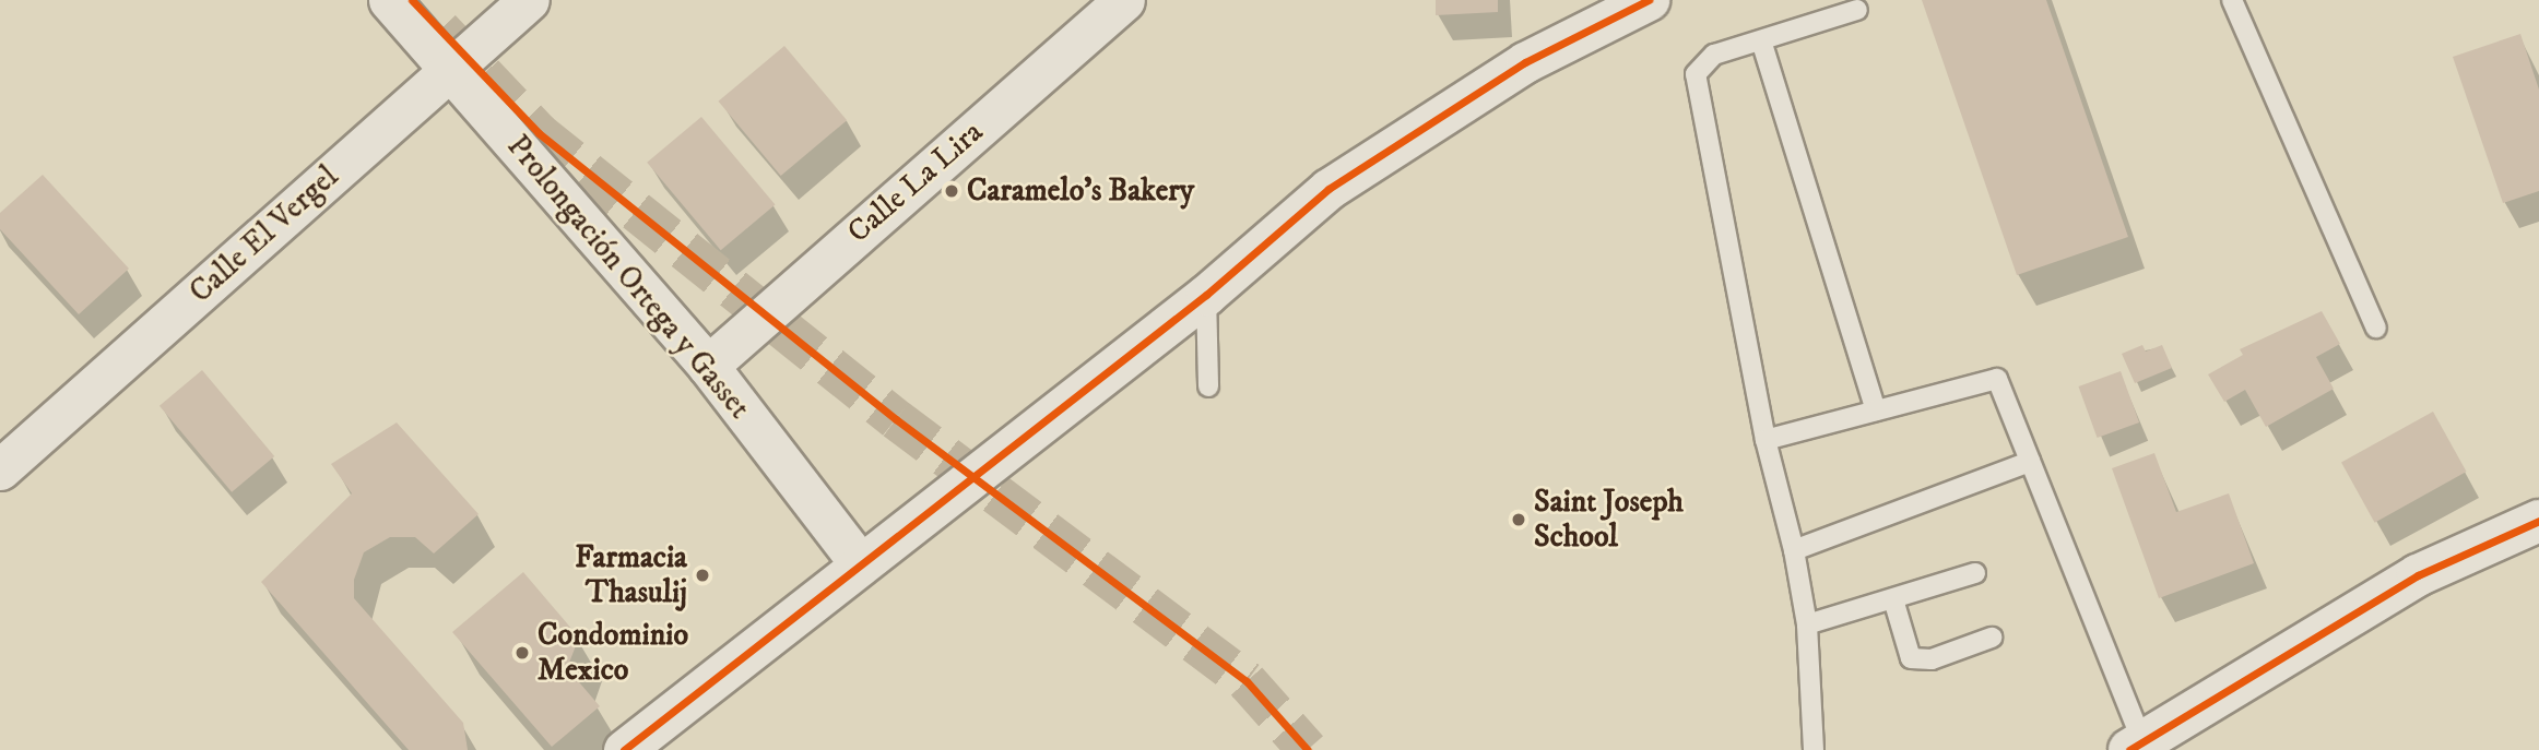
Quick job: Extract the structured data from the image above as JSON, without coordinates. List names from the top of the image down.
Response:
{
  "streets": {
    "street": ["Calle La Lira", "Calle El Vergel", "Prolongación Ortega y Gasset"]
  },
  "crossings": [
    ["Calle La Lira", "Prolongación Ortega y Gasset"],
    ["Calle El Vergel", "Prolongación Ortega y Gasset"]
  ],
  "places": [
    "Caramelo's Bakery",
    "Saint Joseph School",
    "Farmacia Thasulij",
    "Condominio Mexico"
  ]
}
